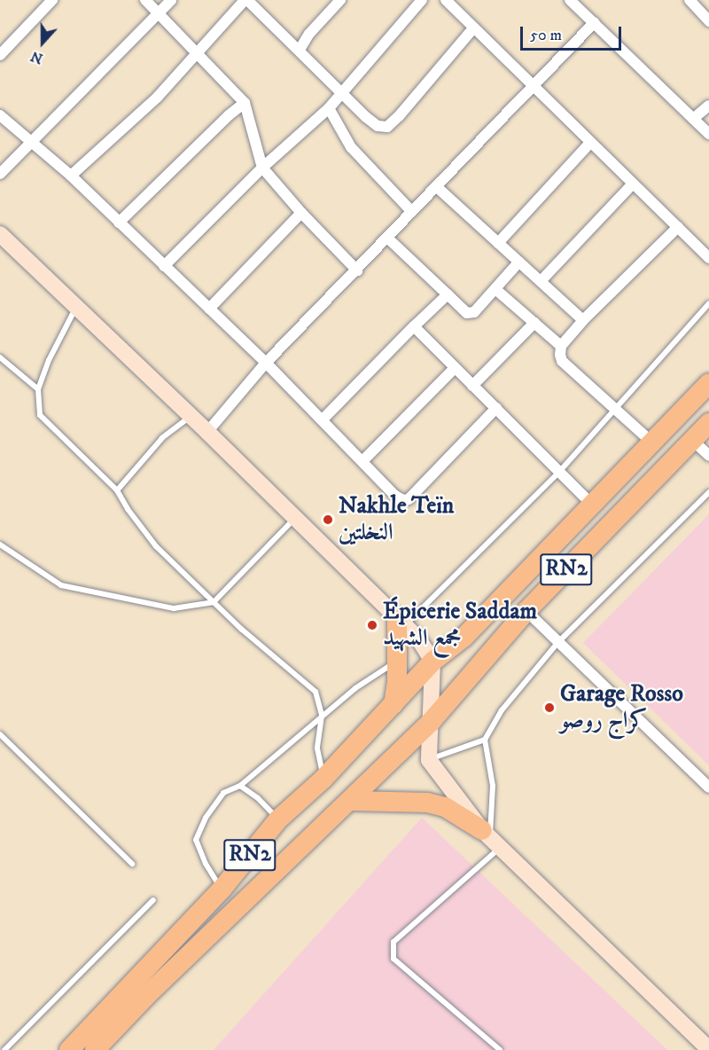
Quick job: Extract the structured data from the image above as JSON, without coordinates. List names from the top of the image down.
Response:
{
  "streets": {
    "highway": ["RN2"]
  },
  "places": ["Nakhle Teïn النخلتين", "Épicerie Saddam مجمع الشهيد", "Garage Rosso كراج روصو"],
  "scale_bar": "50 m",
  "north": "bottom"
}
